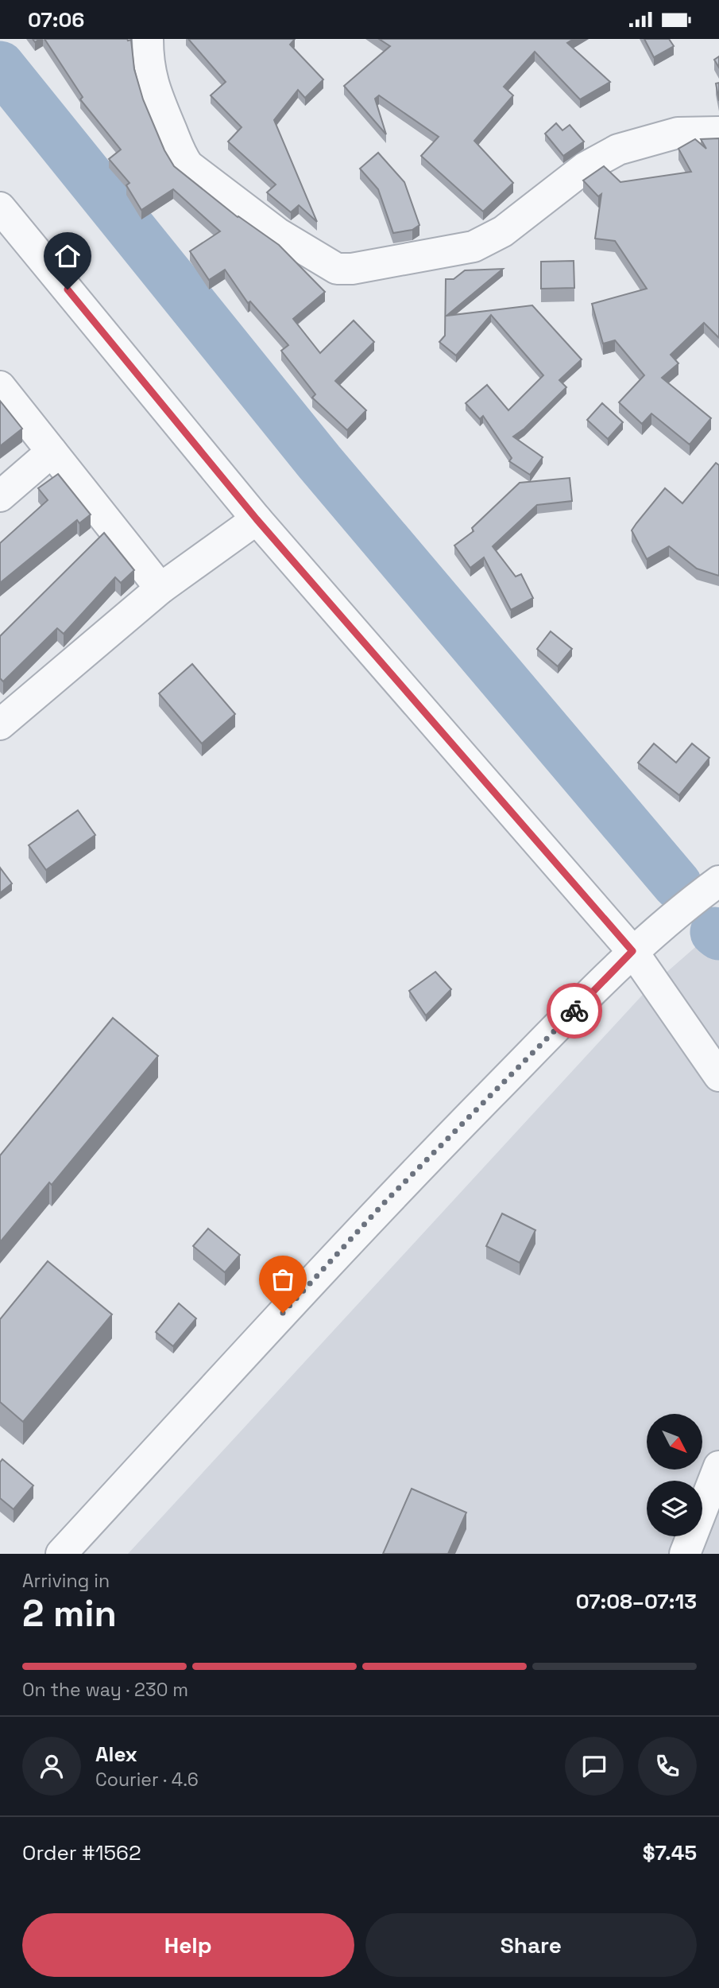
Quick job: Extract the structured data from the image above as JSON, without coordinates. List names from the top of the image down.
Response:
{
  "north": "bottom right",
  "page": {
    "status": "07:06",
    "heading": ["2 min", "Arriving in", "07:08–07:13"],
    "panel": [
      "Alex",
      "Courier · 4.6",
      "Order #1562",
      "$7.45"
    ],
    "bar": "On the way · 230 m",
    "buttons": ["Help", "Share"]
  }
}
